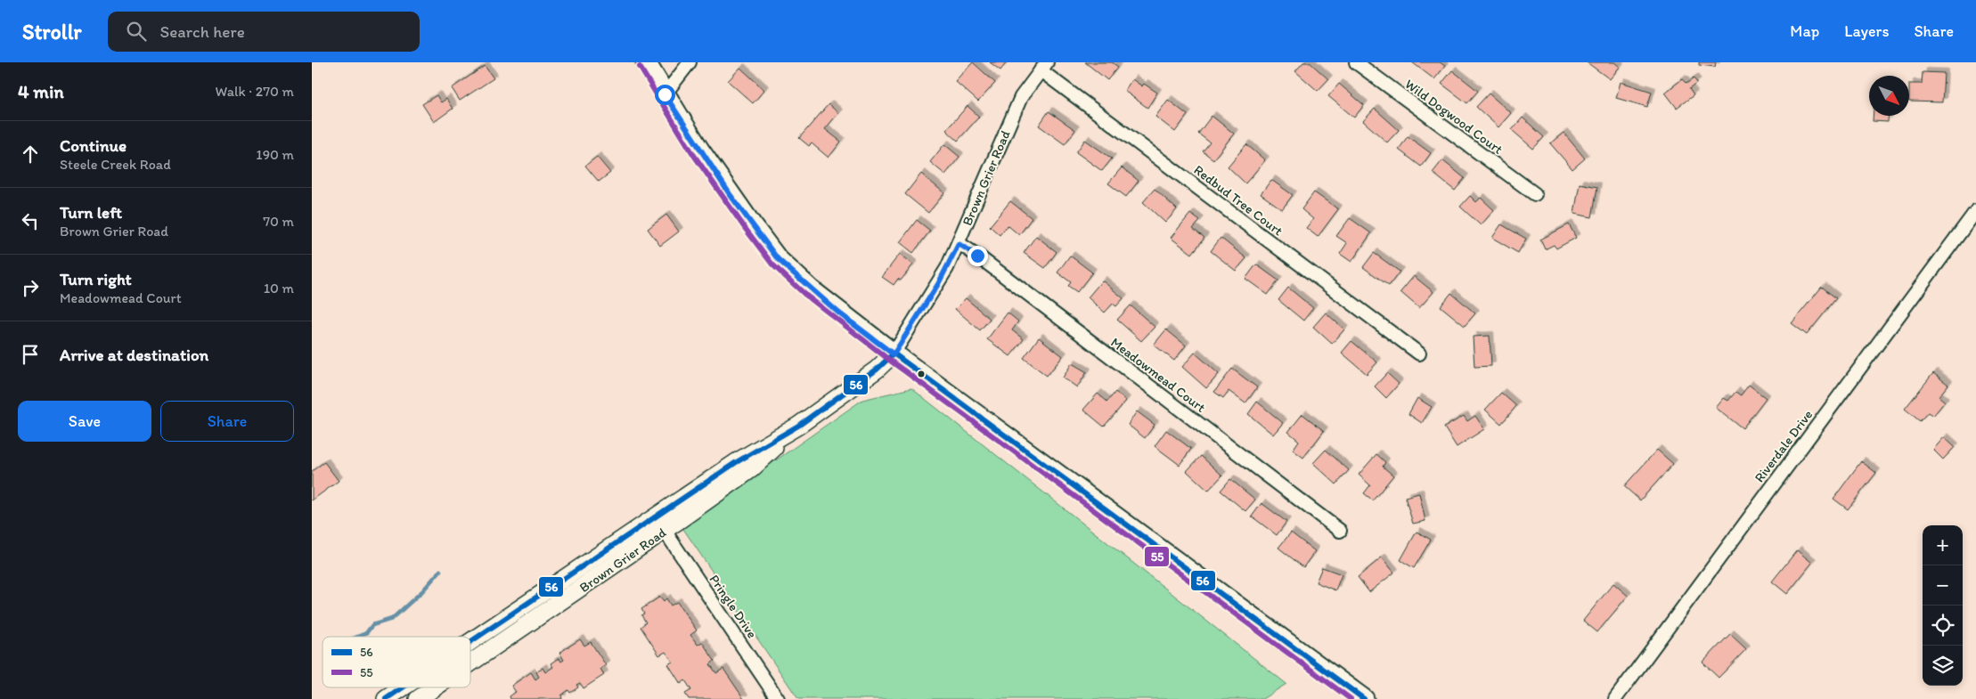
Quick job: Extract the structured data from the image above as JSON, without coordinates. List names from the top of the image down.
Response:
{
  "streets": {
    "main road": ["Brown Grier Road"],
    "street": [
      "Wild Dogwood Court",
      "Redbud Tree Court",
      "Meadowmead Court",
      "Riverdale Drive",
      "Pringle Drive"
    ]
  },
  "crossings": [
    ["Brown Grier Road", "Redbud Tree Court"],
    ["Brown Grier Road", "Meadowmead Court"],
    ["Brown Grier Road", "Pringle Drive"]
  ],
  "lines": ["transit line 55", "transit line 56"],
  "legend": ["56", "55"],
  "north": "bottom right",
  "page": {
    "header": "Strollr",
    "search": "Search here",
    "nav": ["Map", "Layers", "Share"],
    "heading": ["4 min", "Walk · 270 m"],
    "list": [
      ["Continue", "Steele Creek Road", "190 m"],
      ["Turn left", "Brown Grier Road", "70 m"],
      ["Turn right", "Meadowmead Court", "10 m"],
      "Arrive at destination"
    ],
    "buttons": ["Save", "Share"],
    "map_buttons": ["+", "−"]
  }
}
